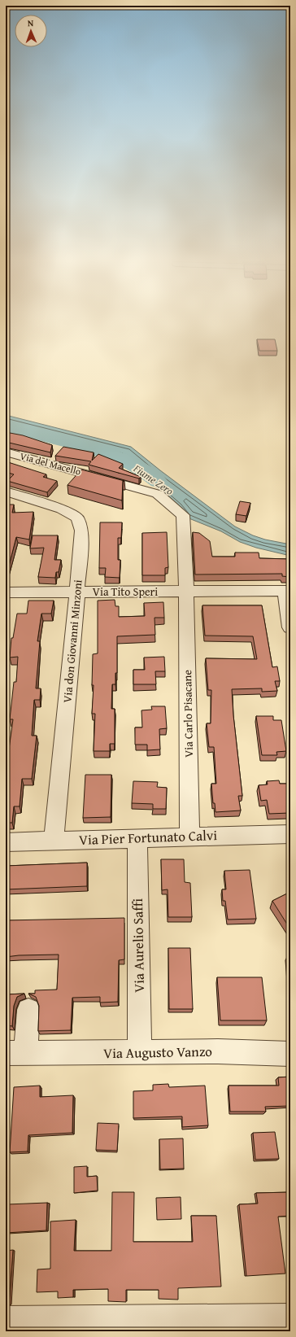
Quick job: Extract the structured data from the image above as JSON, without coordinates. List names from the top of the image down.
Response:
{
  "streets": {
    "street": [
      "Via del Macello",
      "Via Tito Speri",
      "Via don Giovanni Minzoni",
      "Via Carlo Pisacane",
      "Via Pier Fortunato Calvi",
      "Via Aurelio Saffi",
      "Via Augusto Vanzo"
    ]
  },
  "crossings": [
    ["Via del Macello", "Via Tito Speri"],
    ["Via del Macello", "Via Carlo Pisacane"],
    ["Via Tito Speri", "Via don Giovanni Minzoni"],
    ["Via Tito Speri", "Via Carlo Pisacane"],
    ["Via don Giovanni Minzoni", "Via Pier Fortunato Calvi"],
    ["Via Carlo Pisacane", "Via Pier Fortunato Calvi"],
    ["Via Pier Fortunato Calvi", "Via Aurelio Saffi"],
    ["Via Aurelio Saffi", "Via Augusto Vanzo"]
  ],
  "water": ["Fiume Zero"],
  "north": "top"
}
